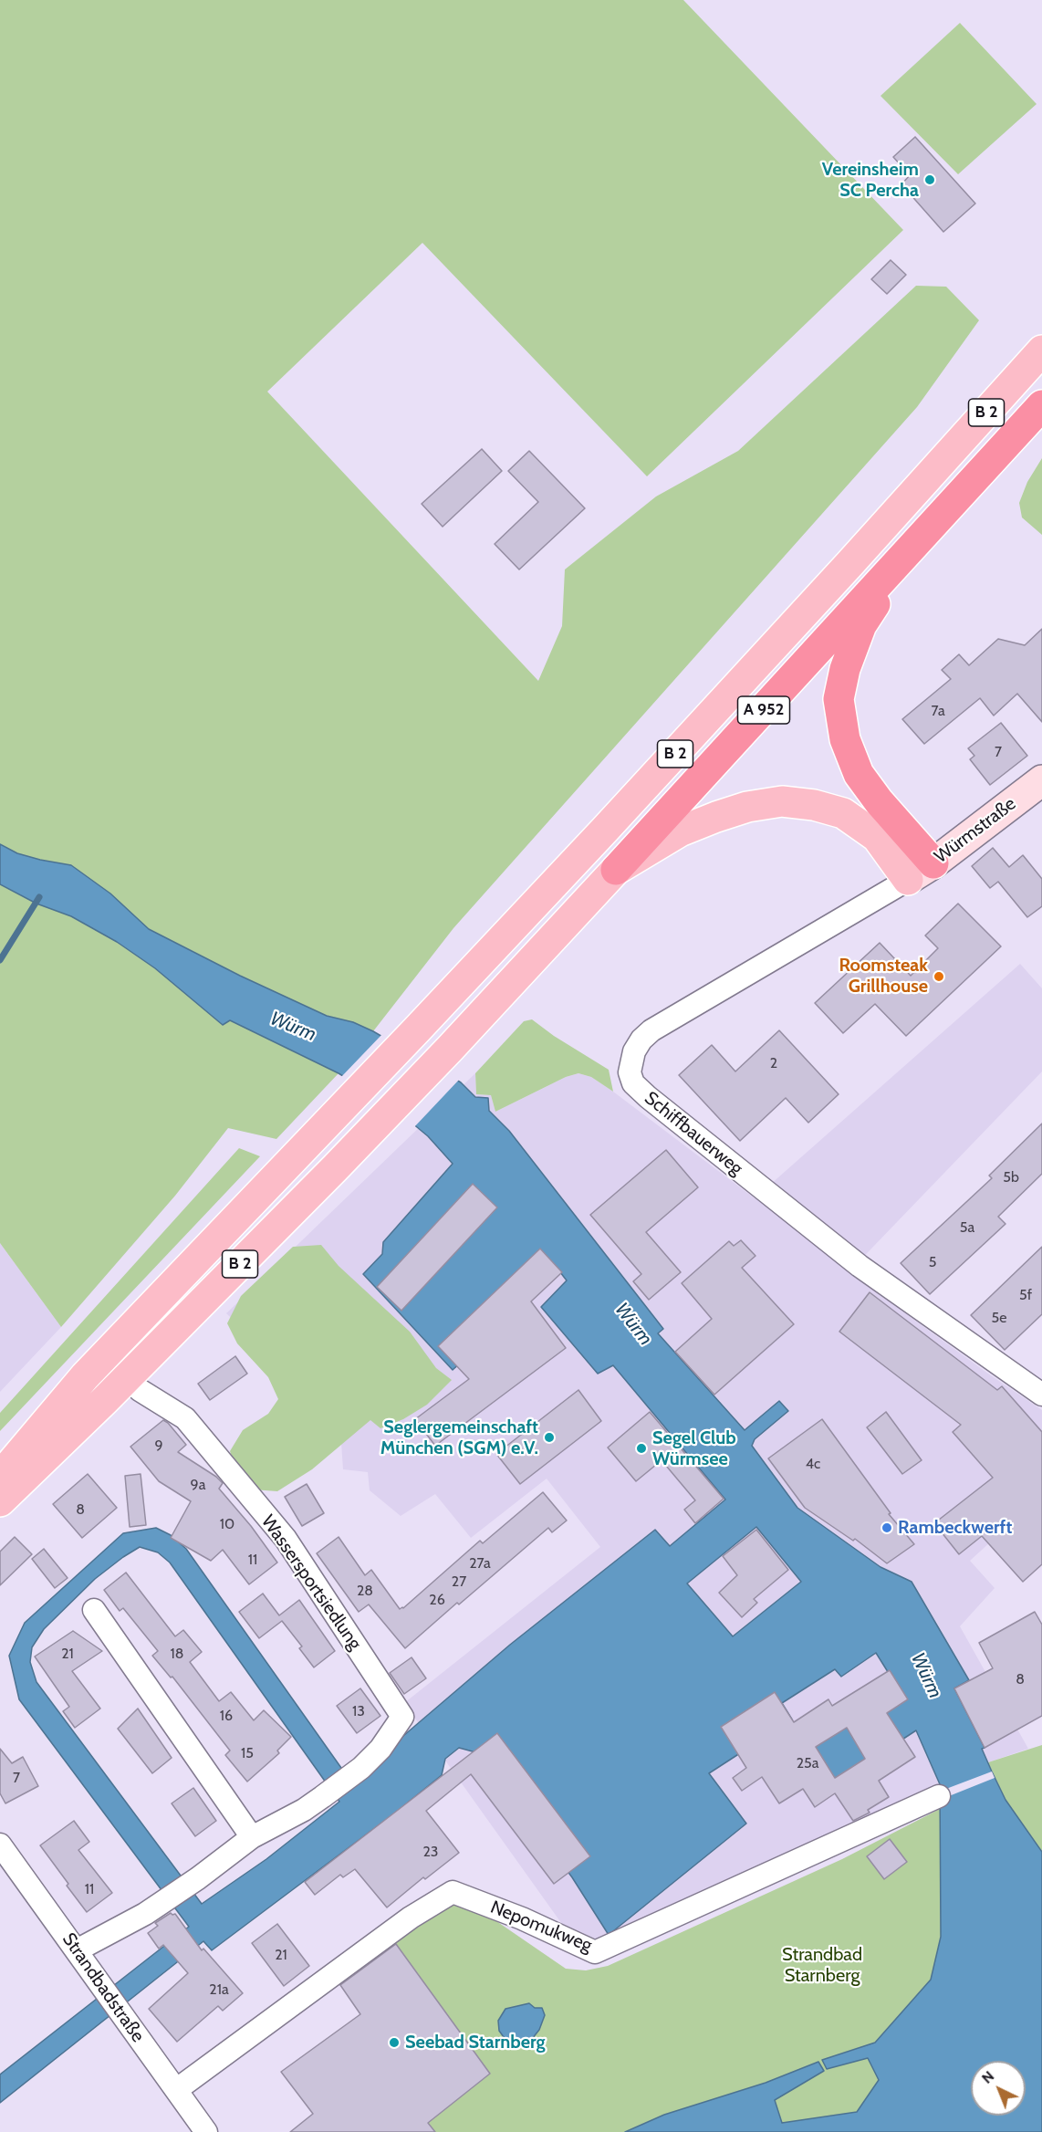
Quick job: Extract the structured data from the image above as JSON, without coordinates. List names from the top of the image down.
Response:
{
  "streets": {
    "highway": ["A 952"],
    "main road": ["B 2", "Würmstraße"],
    "street": [
      "Schiffbauerweg",
      "Wassersportsiedlung",
      "Nepomukweg",
      "Strandbadstraße"
    ]
  },
  "crossings": [
    ["B 2", "A 952"],
    ["Würmstraße", "Schiffbauerweg"],
    ["Nepomukweg", "Strandbadstraße"]
  ],
  "water": ["Würm"],
  "parks": ["Strandbad Starnberg"],
  "places": [
    "Vereinsheim SC Percha",
    "Roomsteak Grillhouse",
    "Seglergemeinschaft München (SGM) e.V.",
    "Segel Club Würmsee",
    "Rambeckwerft",
    "Seebad Starnberg"
  ],
  "house_numbers": [
    "7a",
    "7",
    "2",
    "5b",
    "5a",
    "5",
    "5f",
    "5e",
    "9",
    "4c",
    "9a",
    "8",
    "10",
    "11",
    "27a",
    "27",
    "28",
    "26",
    "21",
    "18",
    "8",
    "13",
    "16",
    "15",
    "25a",
    "7",
    "23",
    "11",
    "21",
    "21a"
  ],
  "north": "top left"
}
